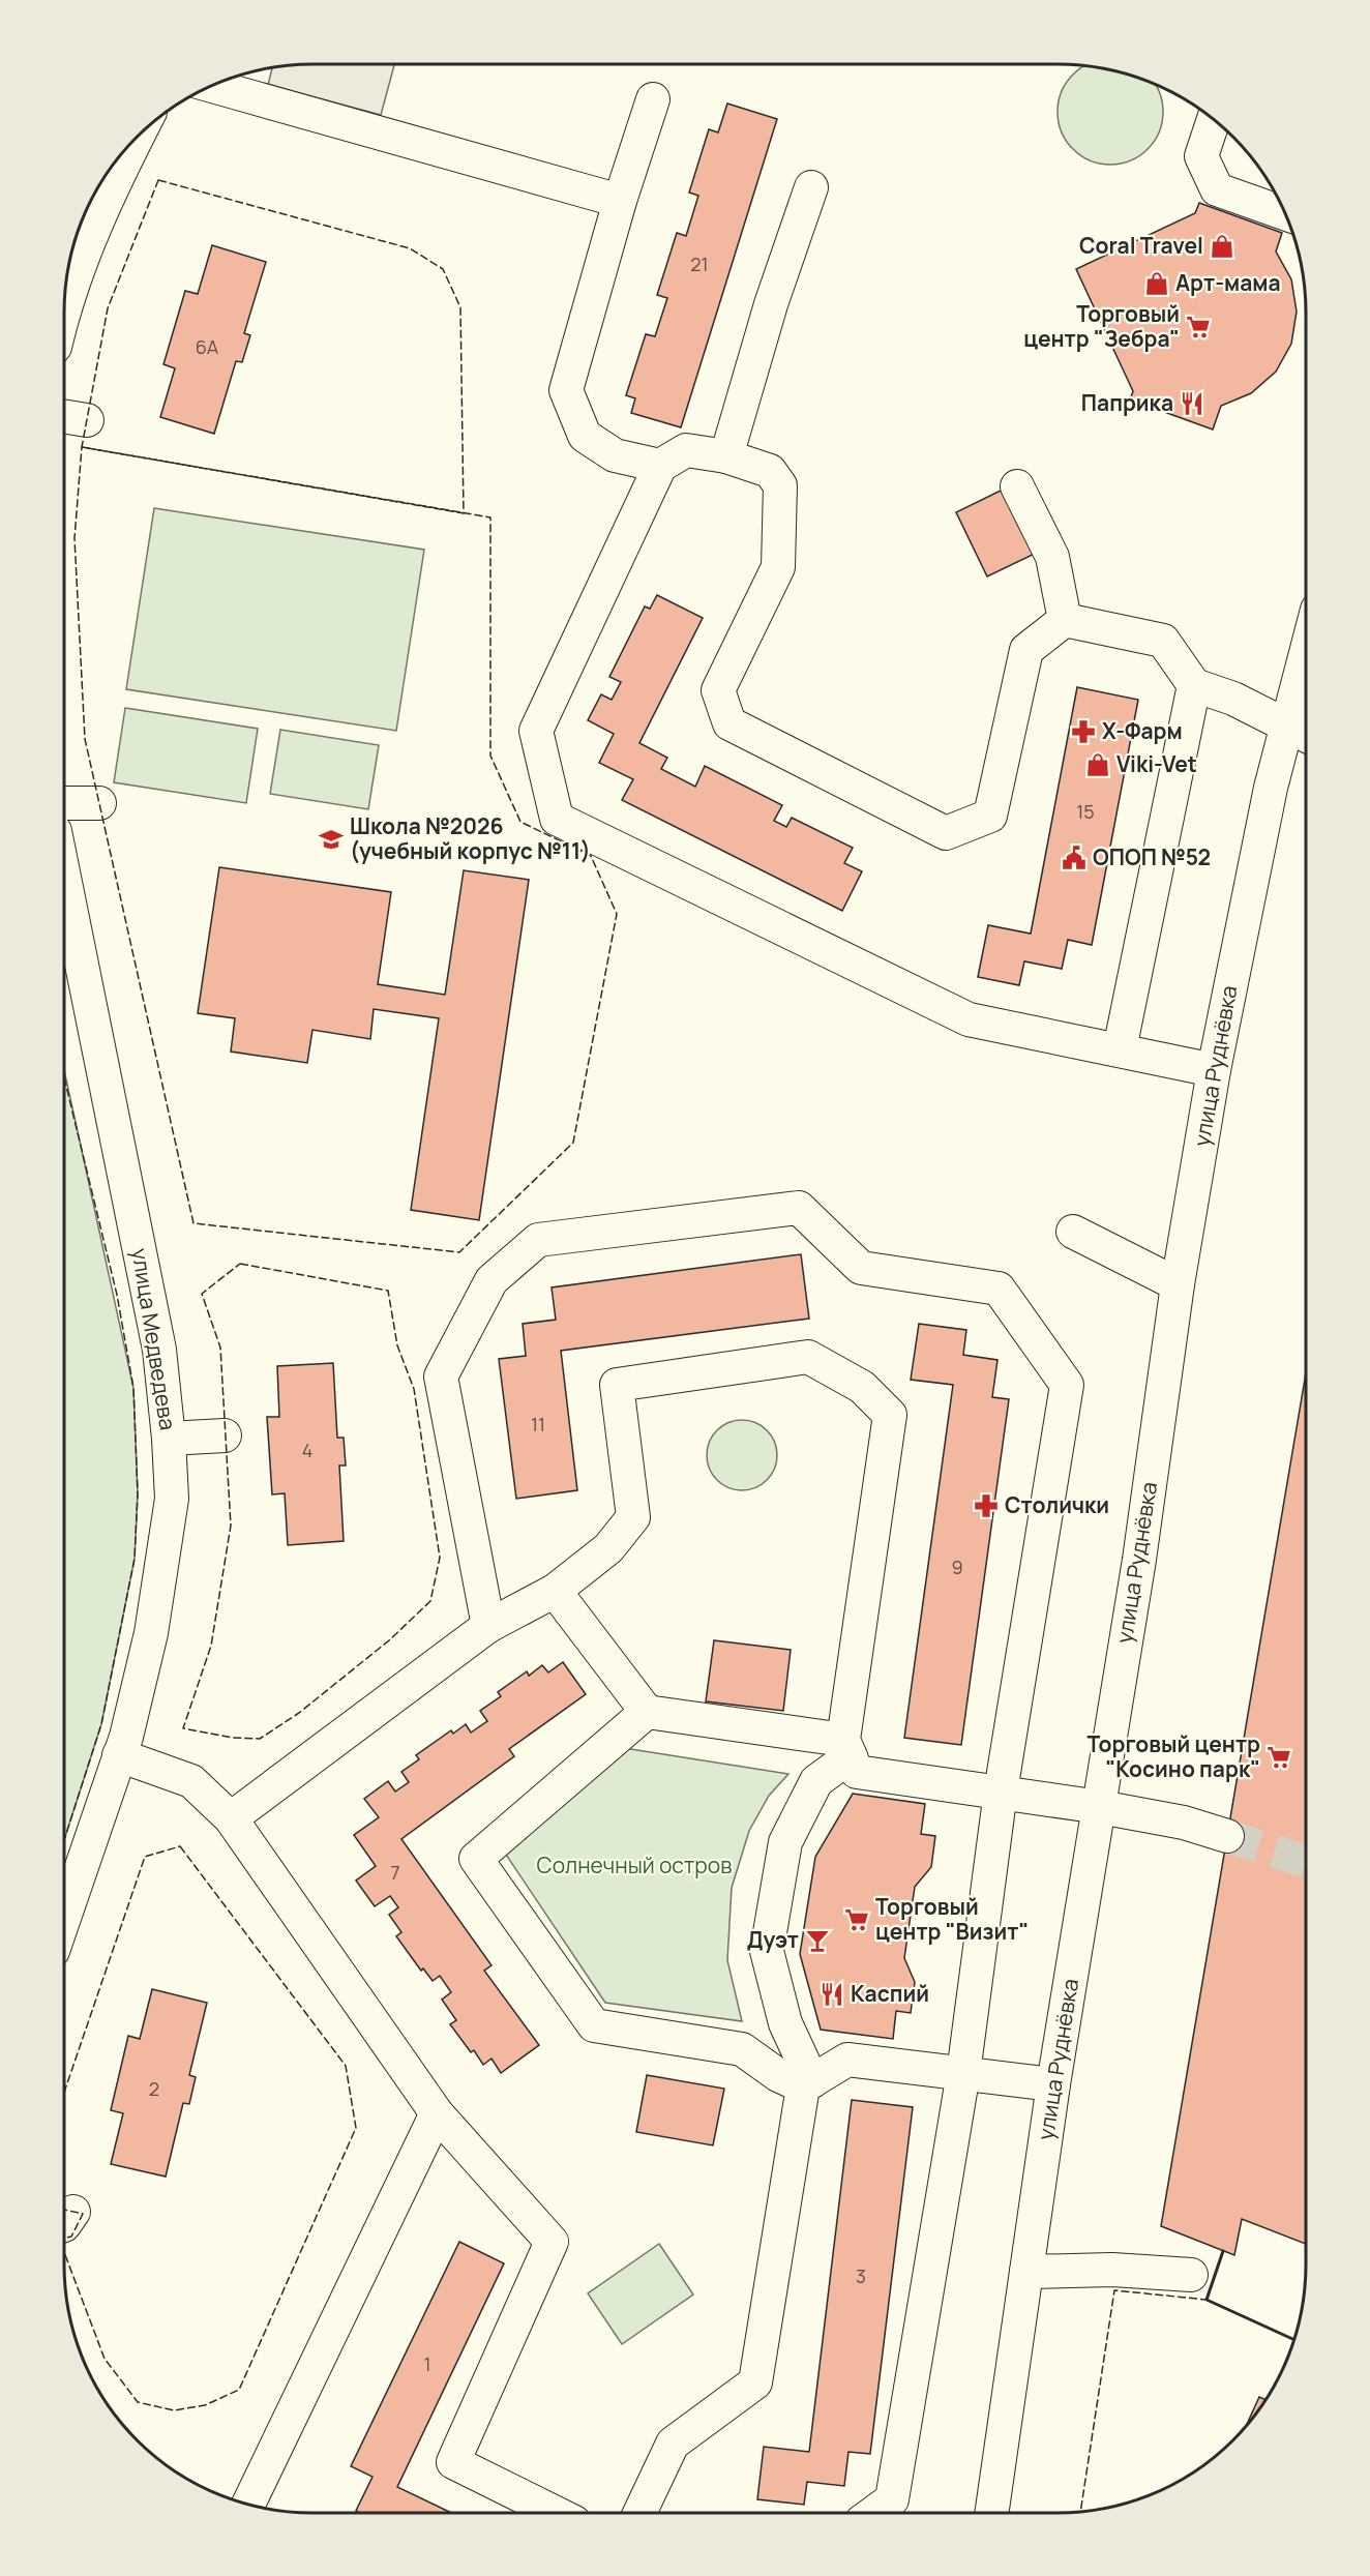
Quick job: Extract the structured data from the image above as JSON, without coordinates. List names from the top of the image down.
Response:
{
  "streets": {
    "street": ["улица Руднёвка", "улица Медведева"]
  },
  "parks": ["Солнечный остров"],
  "places": {
    "shop": ["Coral Travel", "Арт-мама", "Viki-Vet"],
    "supermarket": ["Торговый центр \"Зебра\"", "Торговый центр \"Косино парк\"", "Торговый центр \"Визит\""],
    "restaurant": ["Паприка", "Каспий"],
    "pharmacy": ["X-Фарм", "Столички"],
    "school or university": ["Школа №2026 (учебный корпус №11)"],
    "public building": ["ОПОП №52"],
    "bar": ["Дуэт"]
  },
  "house_numbers": [
    "21",
    "6А",
    "15",
    "11",
    "4",
    "9",
    "7",
    "2",
    "3",
    "1"
  ]
}
